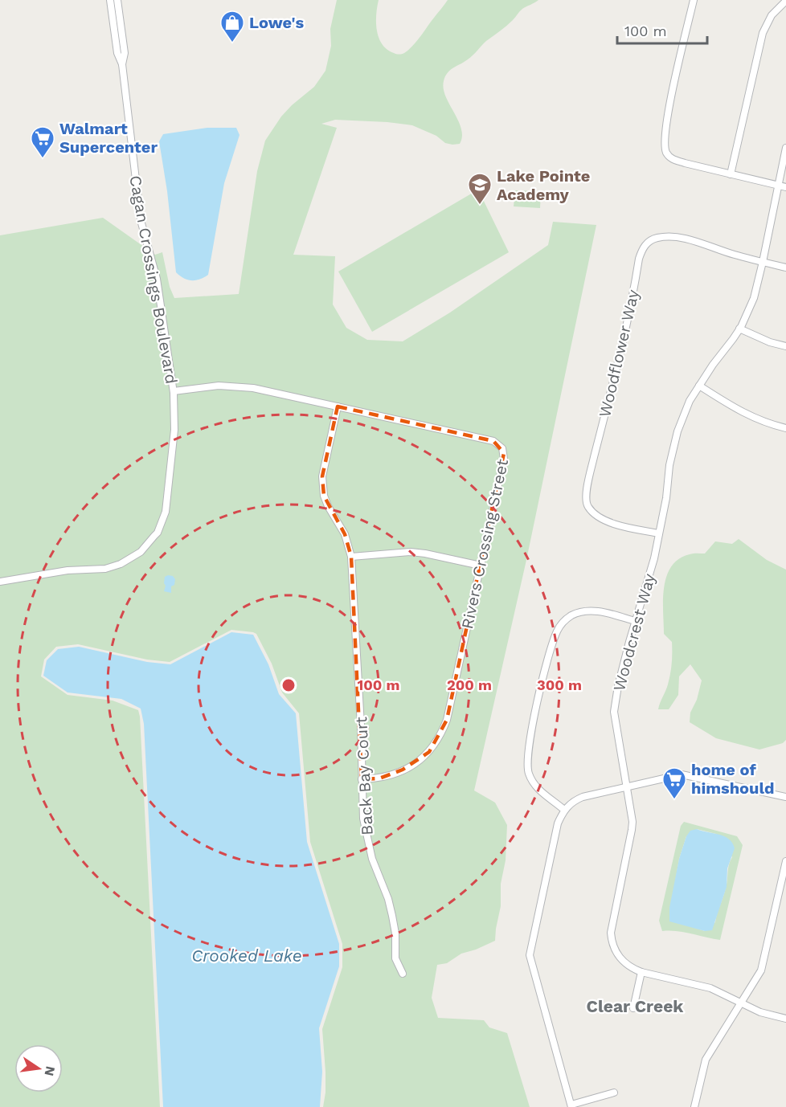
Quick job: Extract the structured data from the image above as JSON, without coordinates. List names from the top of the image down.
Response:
{
  "streets": {
    "street": [
      "Cagan Crossings Boulevard",
      "Woodflower Way",
      "Rivers Crossing Street",
      "Woodcrest Way",
      "Back Bay Court"
    ]
  },
  "crossings": [
    ["Cagan Crossings Boulevard", "Rivers Crossing Street"],
    ["Woodflower Way", "Woodcrest Way"],
    ["Rivers Crossing Street", "Back Bay Court"]
  ],
  "districts": ["Clear Creek"],
  "water": ["Crooked Lake"],
  "places": {
    "shop": ["Lowe's"],
    "supermarket": ["Walmart Supercenter", "home of himshould"],
    "school or university": ["Lake Pointe Academy"]
  },
  "scale_bar": "100 m",
  "north": "right",
  "rings": ["100 m", "200 m", "300 m"]
}
